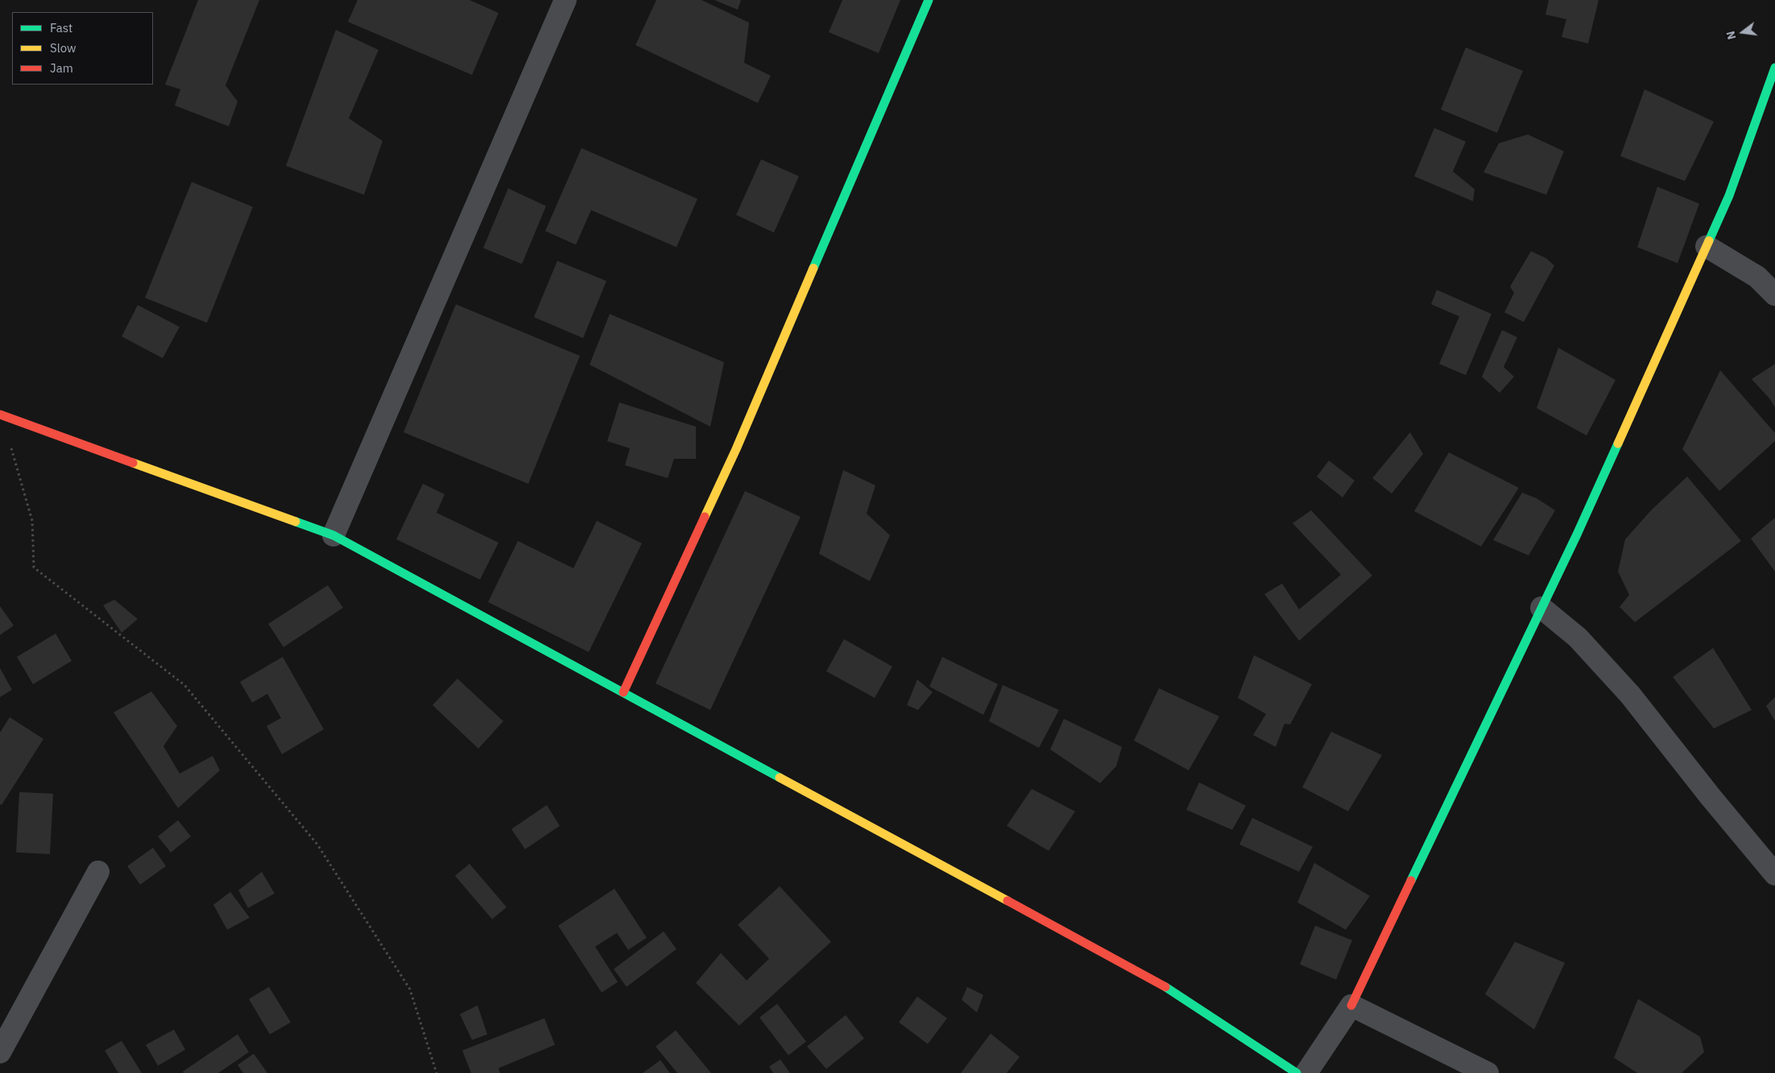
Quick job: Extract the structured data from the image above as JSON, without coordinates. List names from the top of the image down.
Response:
{
  "legend": ["Fast", "Slow", "Jam"],
  "north": "left"
}
